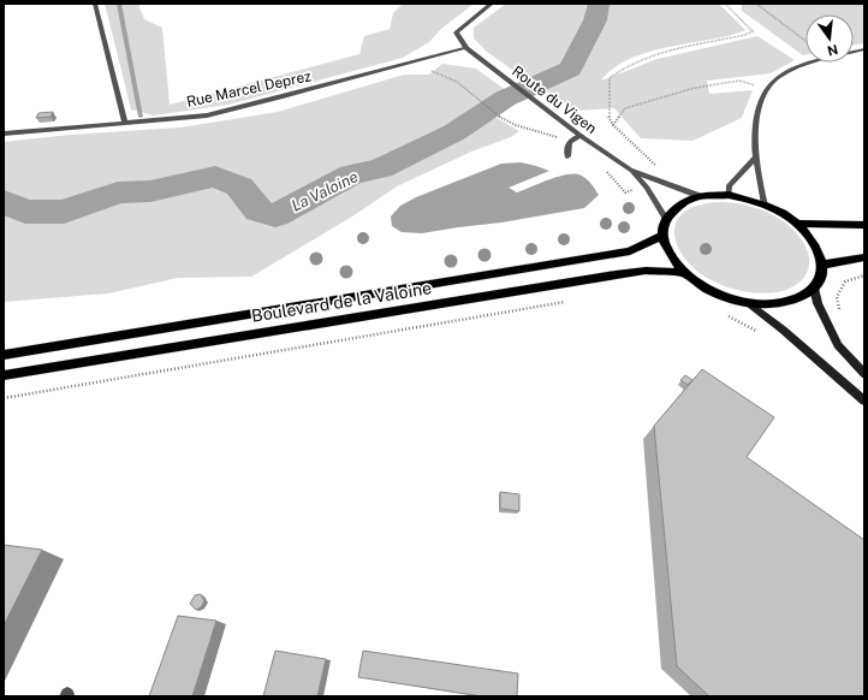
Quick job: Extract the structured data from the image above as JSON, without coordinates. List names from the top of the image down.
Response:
{
  "streets": {
    "main road": ["Boulevard de la Valoine"],
    "street": ["Rue Marcel Deprez", "Route du Vigen"]
  },
  "crossings": [
    ["Rue Marcel Deprez", "Route du Vigen"],
    ["Route du Vigen", "Boulevard de la Valoine"]
  ],
  "water": ["La Valoine"],
  "north": "bottom"
}
